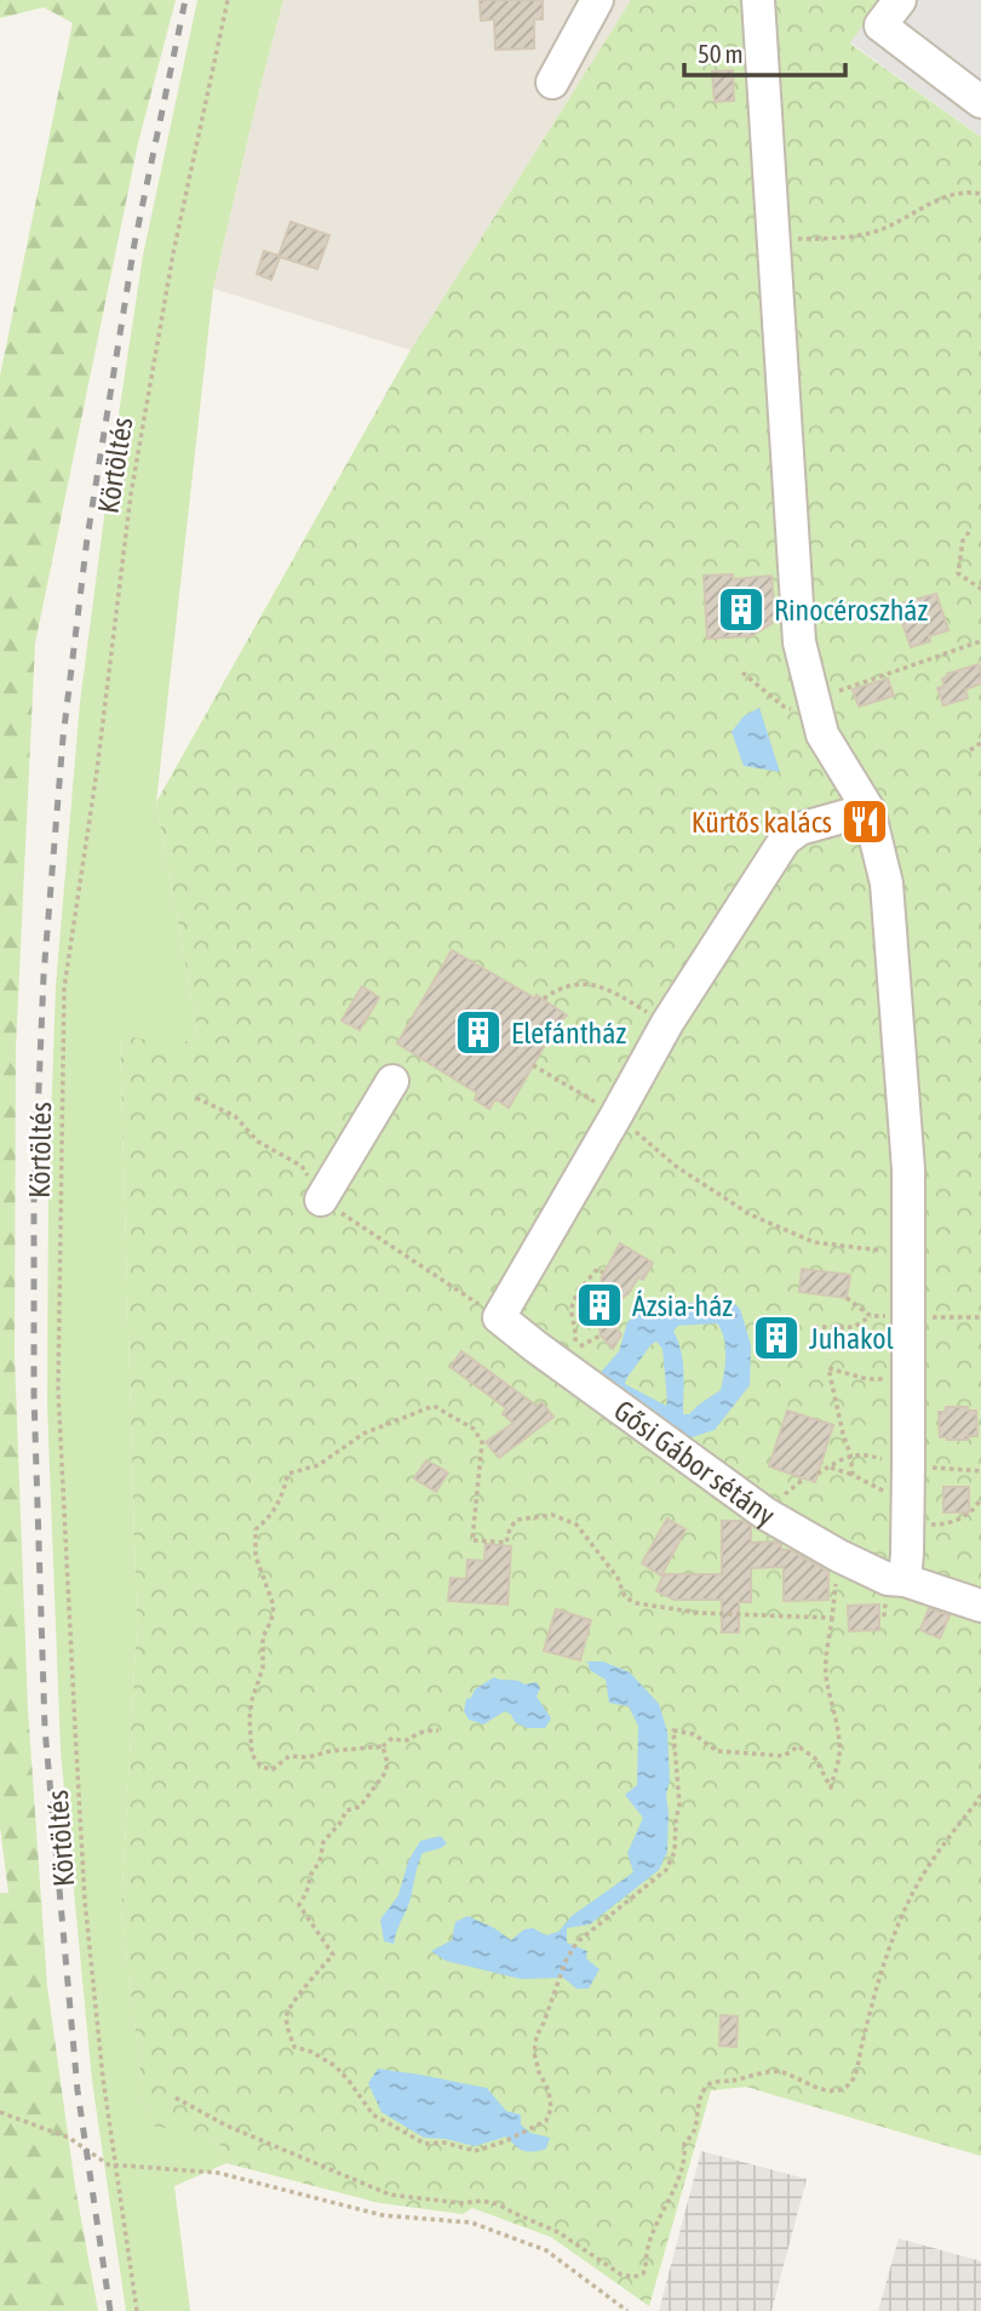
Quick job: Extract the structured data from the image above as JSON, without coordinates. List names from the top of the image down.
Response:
{
  "streets": {
    "lane": ["Gősi Gábor sétány"],
    "path": ["Körtöltés"]
  },
  "places": {
    "building": [
      "Rinocéroszház",
      "Elefántház",
      "Ázsia-ház",
      "Juhakol"
    ],
    "restaurant": ["Kürtős kalács"]
  },
  "scale_bar": "50 m"
}
